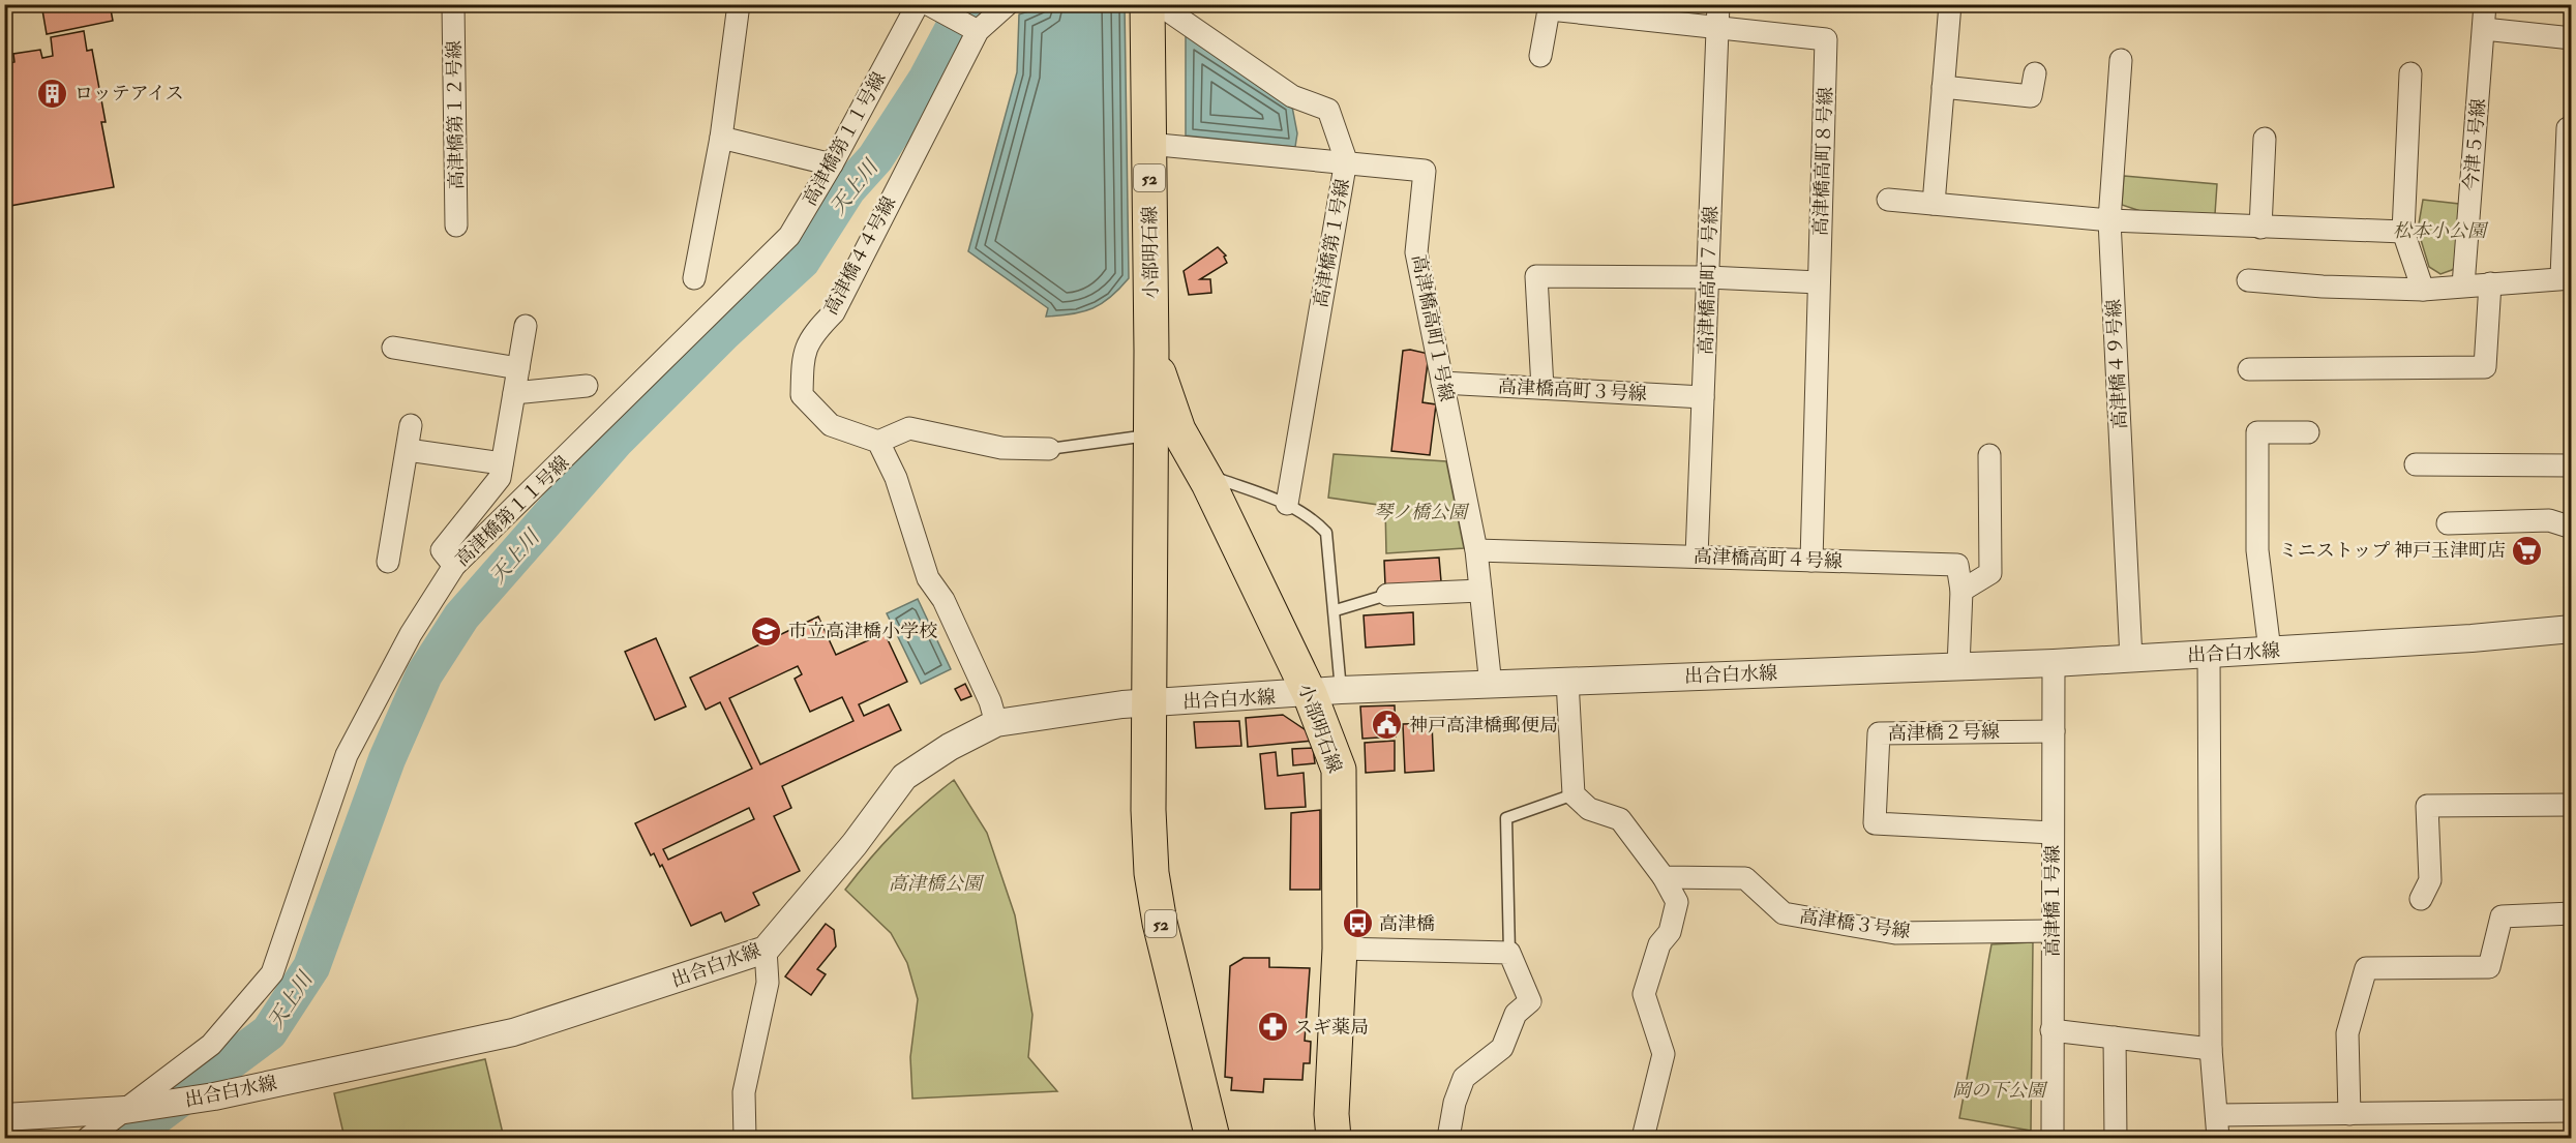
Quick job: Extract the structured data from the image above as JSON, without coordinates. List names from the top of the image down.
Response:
{
  "streets": {
    "main road": ["52", "小部明石線"],
    "street": [
      "高津橋第１２号線",
      "高津橋第１１号線",
      "今津５号線",
      "高津橋高町８号線",
      "高津橋第１号線",
      "高津橋４４号線",
      "高津橋高町７号線",
      "高津橋高町１号線",
      "高津橋４９号線",
      "高津橋高町３号線",
      "高津橋高町４号線",
      "出合白水線",
      "高津橋２号線",
      "高津橋１号線",
      "高津橋３号線"
    ]
  },
  "crossings": [
    ["高津橋第１１号線", "出合白水線"],
    ["高津橋高町８号線", "高津橋高町７号線"],
    ["高津橋高町８号線", "高津橋高町４号線"],
    ["高津橋第１号線", "高津橋高町１号線"],
    ["小部明石線", "高津橋高町１号線"],
    ["小部明石線", "出合白水線"],
    ["高津橋高町７号線", "高津橋高町３号線"],
    ["高津橋高町７号線", "高津橋高町４号線"],
    ["高津橋高町１号線", "高津橋高町３号線"],
    ["高津橋高町１号線", "高津橋高町４号線"],
    ["高津橋高町１号線", "出合白水線"],
    ["高津橋４９号線", "出合白水線"],
    ["高津橋高町４号線", "出合白水線"],
    ["出合白水線", "高津橋１号線"],
    ["高津橋２号線", "高津橋１号線"],
    ["高津橋１号線", "高津橋３号線"]
  ],
  "water": ["天上川"],
  "parks": [
    "松本小公園",
    "琴ノ橋公園",
    "高津橋公園",
    "岡の下公園"
  ],
  "places": {
    "building": ["ロッテアイス"],
    "supermarket": ["ミニストップ 神戸玉津町店"],
    "school or university": ["市立高津橋小学校"],
    "public building": ["神戸高津橋郵便局"],
    "bus stop": ["高津橋"],
    "pharmacy": ["スギ薬局"]
  }
}
